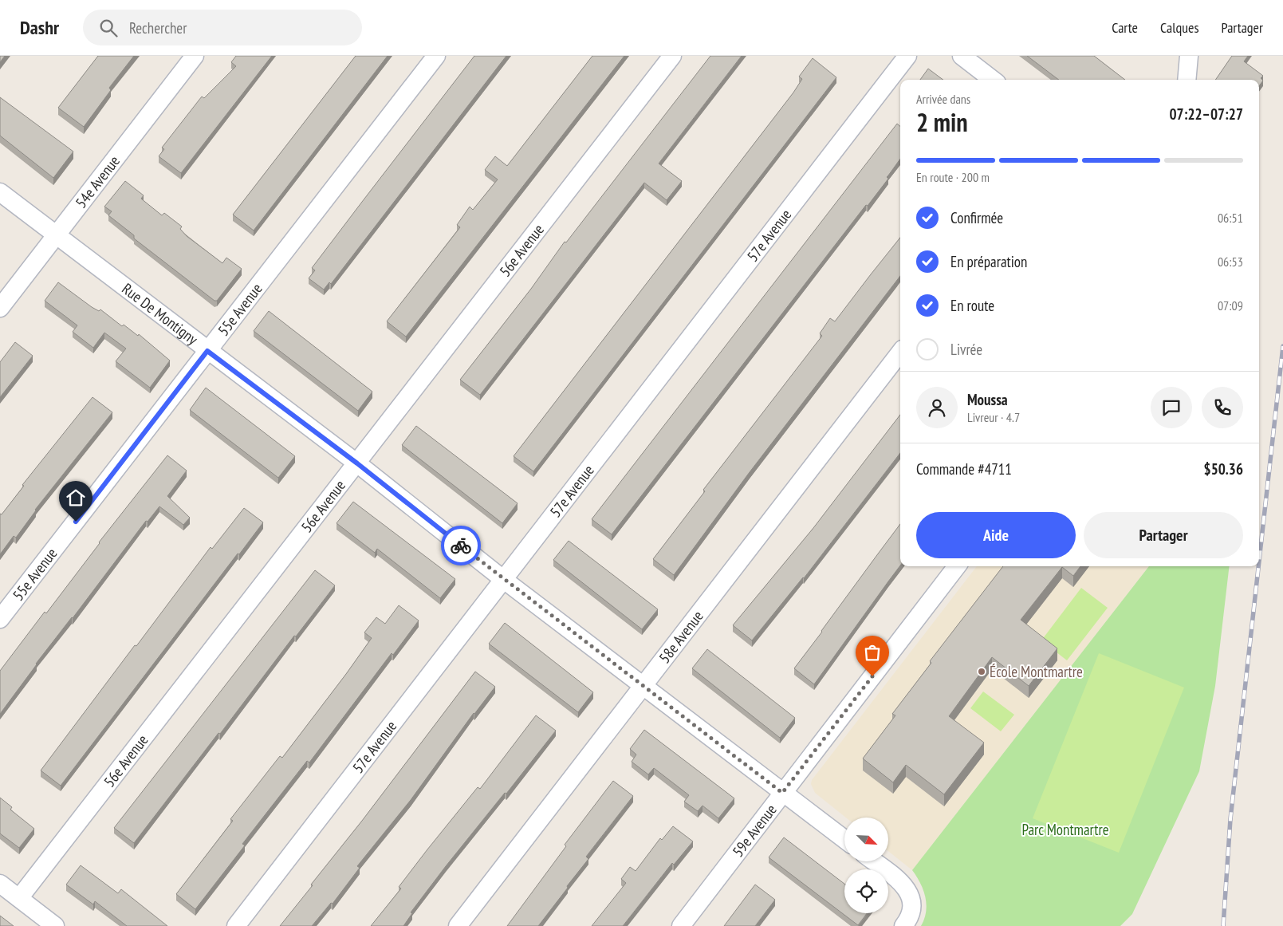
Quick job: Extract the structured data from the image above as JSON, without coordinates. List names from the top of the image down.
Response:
{
  "streets": {
    "street": [
      "54e Avenue",
      "57e Avenue",
      "56e Avenue",
      "55e Avenue",
      "Rue De Montigny",
      "58e Avenue",
      "59e Avenue"
    ]
  },
  "crossings": [
    ["54e Avenue", "Rue De Montigny"],
    ["57e Avenue", "Rue De Montigny"],
    ["56e Avenue", "Rue De Montigny"],
    ["55e Avenue", "Rue De Montigny"],
    ["Rue De Montigny", "58e Avenue"],
    ["Rue De Montigny", "59e Avenue"]
  ],
  "parks": ["Parc Montmartre"],
  "places": ["École Montmartre"],
  "north": "bottom right",
  "page": {
    "header": "Dashr",
    "search": "Rechercher",
    "nav": ["Carte", "Calques", "Partager"],
    "heading": ["2 min", "Arrivée dans", "07:22–07:27"],
    "panel": [
      "Moussa",
      "Livreur · 4.7",
      "Commande #4711",
      "$50.36"
    ],
    "bar": "En route · 200 m",
    "list": [
      ["Confirmée", "06:51"],
      ["En préparation", "06:53"],
      ["En route", "07:09"],
      "Livrée"
    ],
    "buttons": ["Aide", "Partager"]
  }
}
